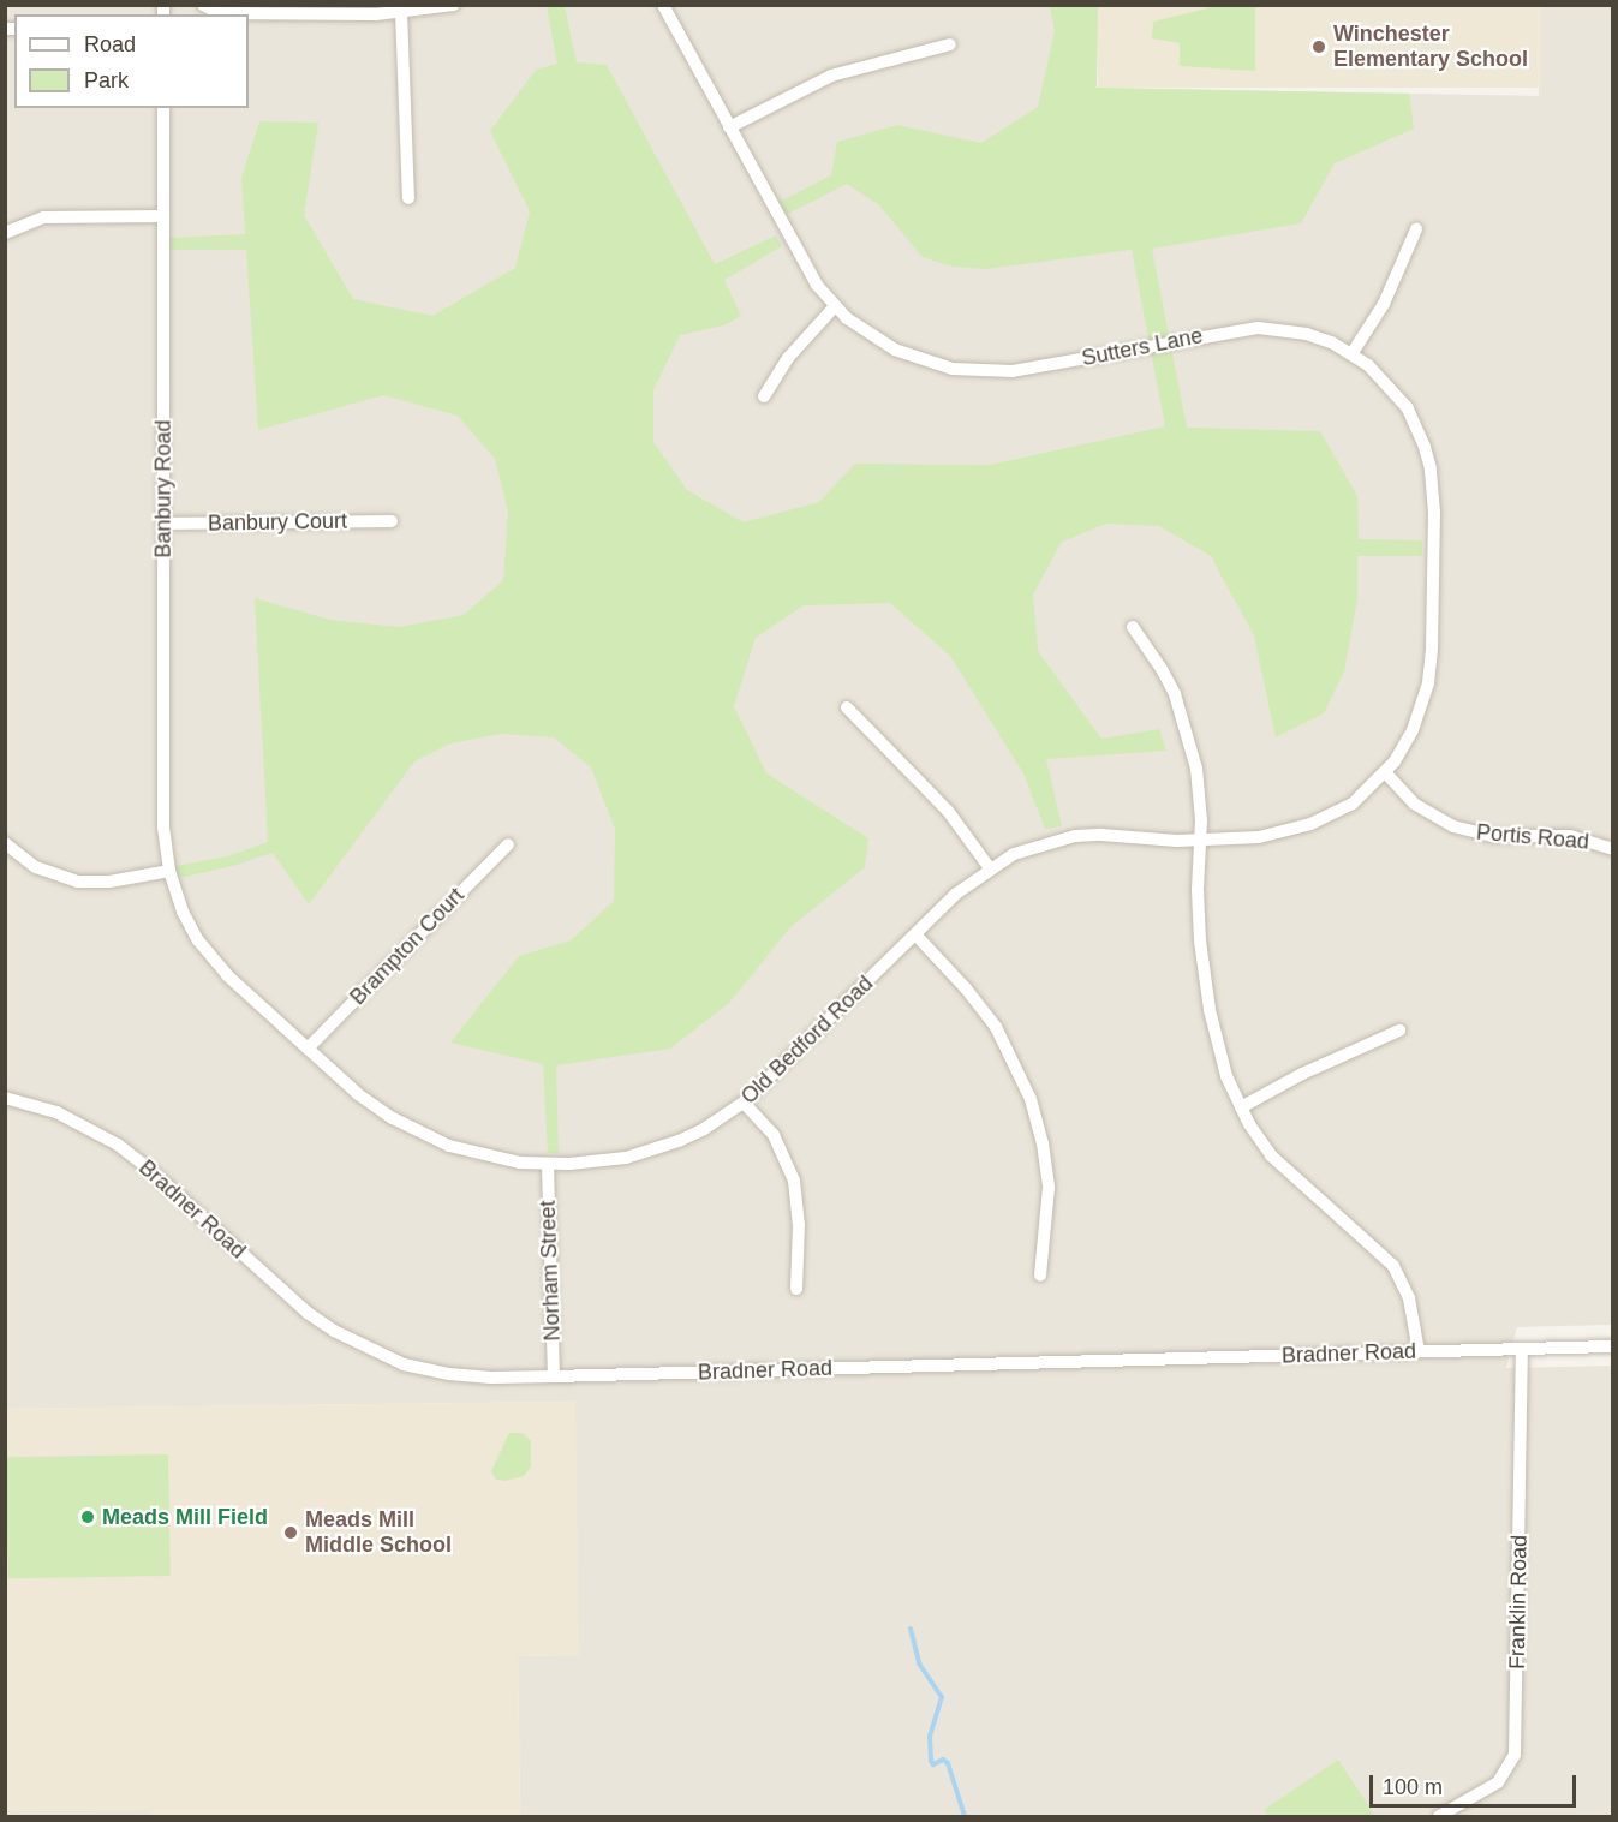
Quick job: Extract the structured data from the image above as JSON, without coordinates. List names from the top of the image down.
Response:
{
  "streets": {
    "street": [
      "Sutters Lane",
      "Banbury Road",
      "Banbury Court",
      "Portis Road",
      "Brampton Court",
      "Old Bedford Road",
      "Bradner Road",
      "Norham Street",
      "Franklin Road"
    ]
  },
  "crossings": [
    ["Sutters Lane", "Portis Road"],
    ["Sutters Lane", "Old Bedford Road"],
    ["Banbury Road", "Banbury Court"],
    ["Banbury Road", "Old Bedford Road"],
    ["Portis Road", "Old Bedford Road"],
    ["Brampton Court", "Old Bedford Road"],
    ["Old Bedford Road", "Norham Street"],
    ["Bradner Road", "Norham Street"],
    ["Bradner Road", "Franklin Road"]
  ],
  "places": ["Winchester Elementary School", "Meads Mill Field", "Meads Mill Middle School"],
  "legend": ["Road", "Park"],
  "scale_bar": "100 m"
}
